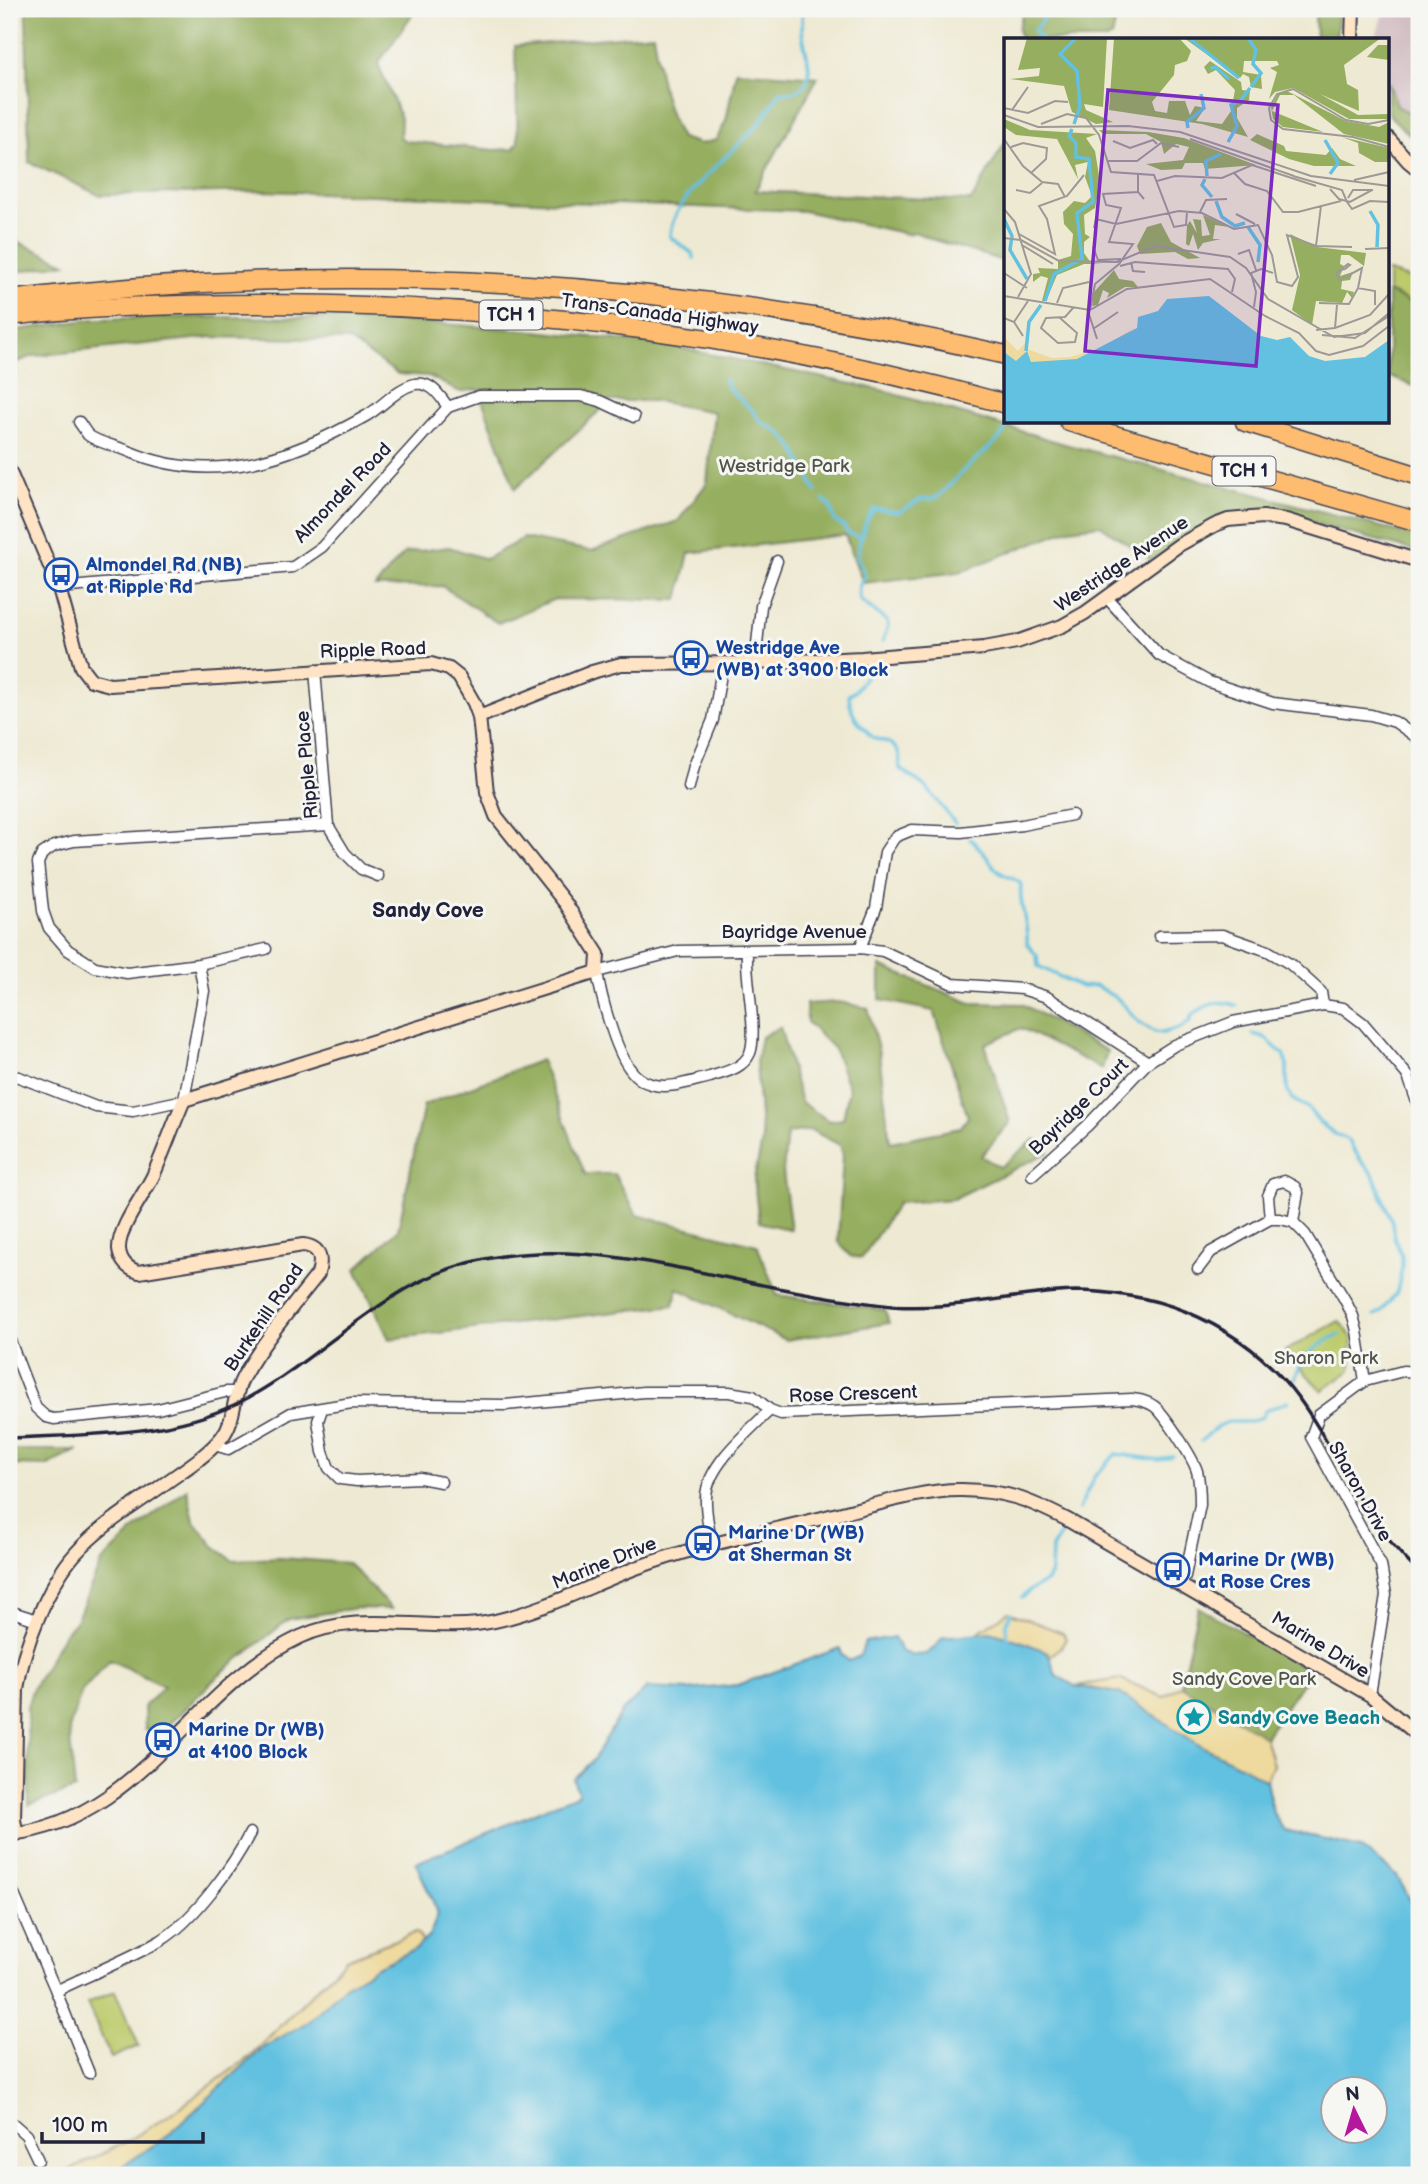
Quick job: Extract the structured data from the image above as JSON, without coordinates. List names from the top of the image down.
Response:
{
  "streets": {
    "highway": ["Trans-Canada Highway", "TCH 1"],
    "street": [
      "Almondel Road",
      "Westridge Avenue",
      "Ripple Road",
      "Ripple Place",
      "Bayridge Avenue",
      "Bayridge Court",
      "Burkehill Road",
      "Rose Crescent",
      "Sharon Drive",
      "Marine Drive"
    ]
  },
  "crossings": [
    ["Almondel Road", "Ripple Road"],
    ["Westridge Avenue", "Ripple Road"],
    ["Ripple Road", "Ripple Place"],
    ["Ripple Road", "Bayridge Avenue"],
    ["Bayridge Avenue", "Bayridge Court"],
    ["Bayridge Avenue", "Burkehill Road"],
    ["Burkehill Road", "Rose Crescent"],
    ["Burkehill Road", "Marine Drive"],
    ["Rose Crescent", "Marine Drive"],
    ["Sharon Drive", "Marine Drive"]
  ],
  "districts": ["Sandy Cove"],
  "parks": ["Westridge Park", "Sharon Park", "Sandy Cove Park"],
  "places": {
    "bus stop": [
      "Almondel Rd (NB) at Ripple Rd",
      "Westridge Ave (WB) at 3900 Block",
      "Marine Dr (WB) at Sherman St",
      "Marine Dr (WB) at Rose Cres",
      "Marine Dr (WB) at 4100 Block"
    ],
    "place": ["Sandy Cove Beach"]
  },
  "scale_bar": "100 m",
  "north": "top"
}
